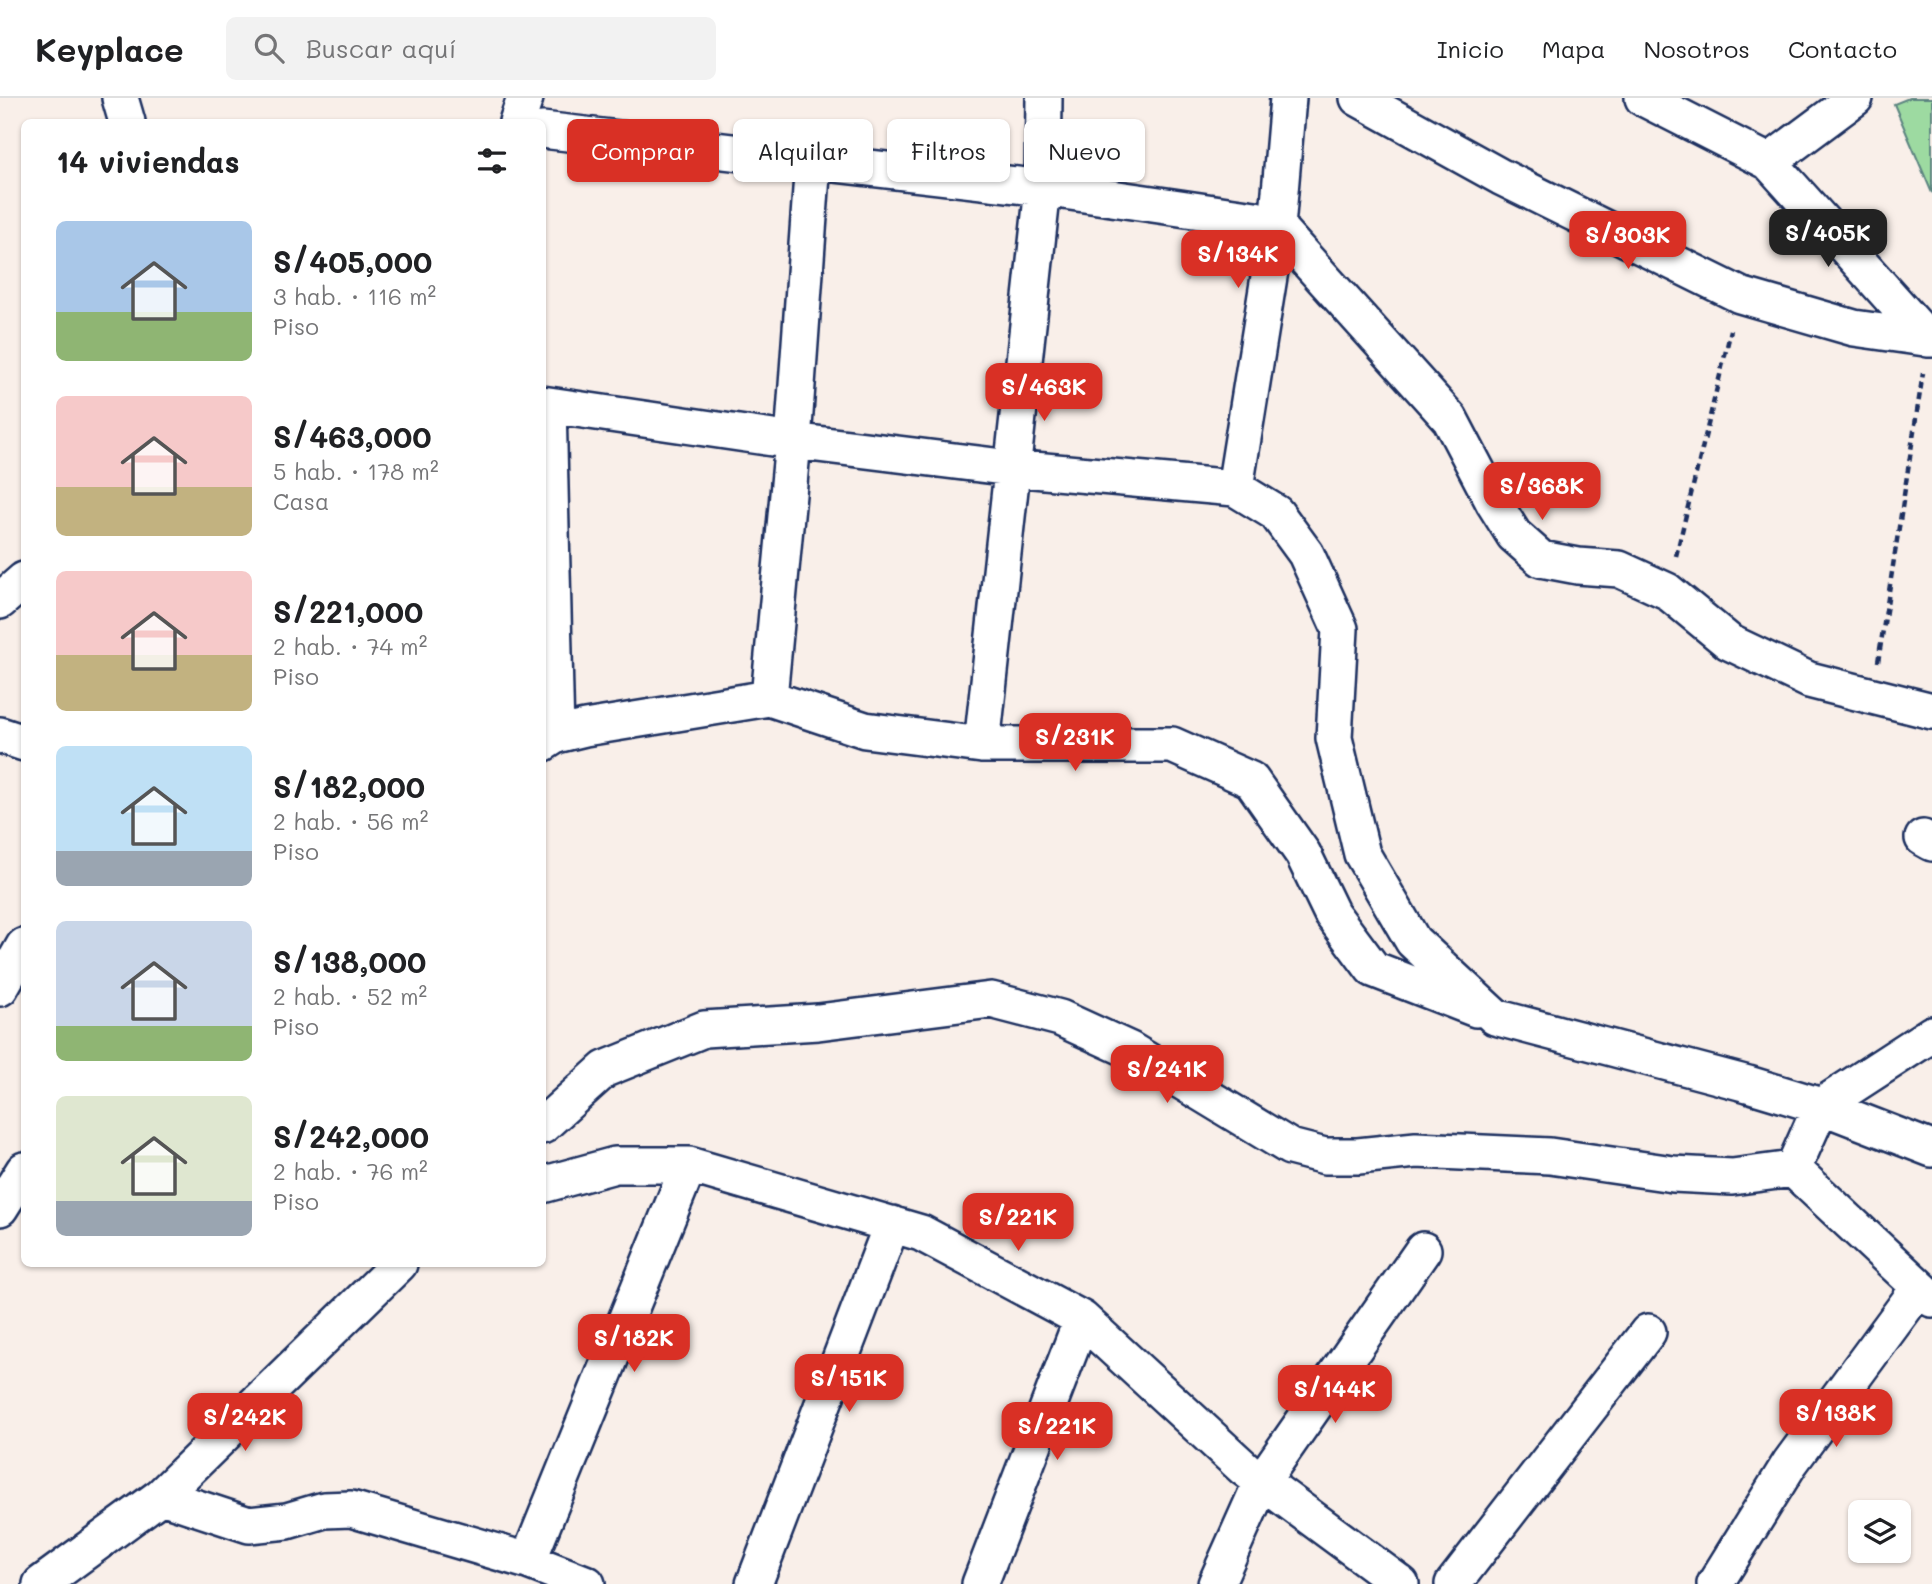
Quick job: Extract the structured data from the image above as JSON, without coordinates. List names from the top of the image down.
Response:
{
  "page": {
    "header": "Keyplace",
    "search": "Buscar aquí",
    "nav": [
      "Inicio",
      "Mapa",
      "Nosotros",
      "Contacto"
    ],
    "chip": [
      "Comprar",
      "Alquilar",
      "Filtros",
      "Nuevo"
    ],
    "heading": "14 viviendas",
    "list": [
      {
        "name": "S/405,000",
        "note": "3 hab. · 116 m² · Piso"
      },
      {
        "name": "S/463,000",
        "note": "5 hab. · 178 m² · Casa"
      },
      {
        "name": "S/221,000",
        "note": "2 hab. · 74 m² · Piso"
      },
      {
        "name": "S/182,000",
        "note": "2 hab. · 56 m² · Piso"
      },
      {
        "name": "S/138,000",
        "note": "2 hab. · 52 m² · Piso"
      },
      {
        "name": "S/242,000",
        "note": "2 hab. · 76 m² · Piso"
      }
    ],
    "price": [
      "S/405K",
      "S/303K",
      "S/134K",
      "S/463K",
      "S/368K",
      "S/231K",
      "S/241K",
      "S/221K",
      "S/182K",
      "S/151K",
      "S/144K",
      "S/138K",
      "S/242K",
      "S/221K"
    ]
  }
}
